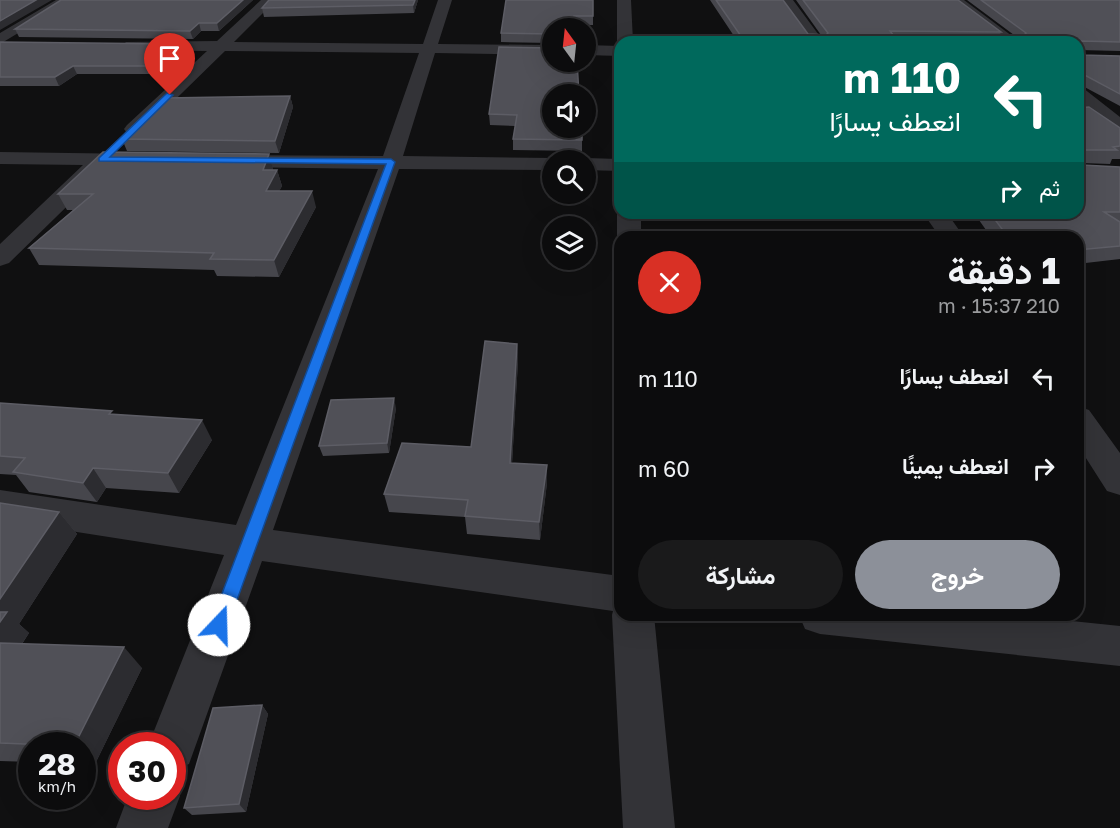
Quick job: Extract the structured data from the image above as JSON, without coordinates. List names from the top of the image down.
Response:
{
  "north": "top",
  "page": {
    "turn": ["110 m", "انعطف يسارًا"],
    "then": "ثم",
    "heading": ["1 دقيقة", "210 m · 15:37"],
    "list": [
      {
        "name": "انعطف يسارًا",
        "value": "110 m"
      },
      {
        "name": "انعطف يمينًا",
        "value": "60 m"
      }
    ],
    "buttons": ["خروج", "مشاركة"],
    "speed": "28 km/h",
    "limit": "30"
  }
}
